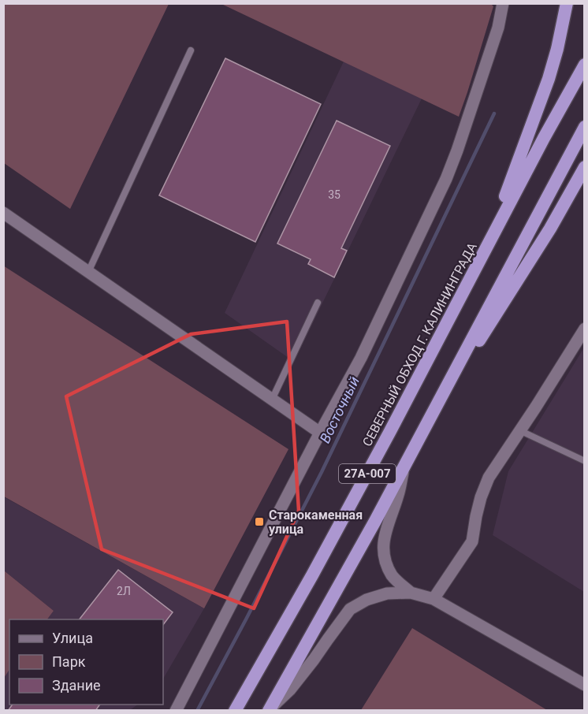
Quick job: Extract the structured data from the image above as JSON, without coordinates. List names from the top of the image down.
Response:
{
  "streets": {
    "highway": ["СЕВЕРНЫЙ ОБХОД Г. КАЛИНИНГРАДА", "27А-007"]
  },
  "water": ["Восточный"],
  "places": {
    "transit": ["Старокаменная улица"]
  },
  "house_numbers": ["35", "2Л"],
  "legend": ["Улица", "Парк", "Здание"]
}
